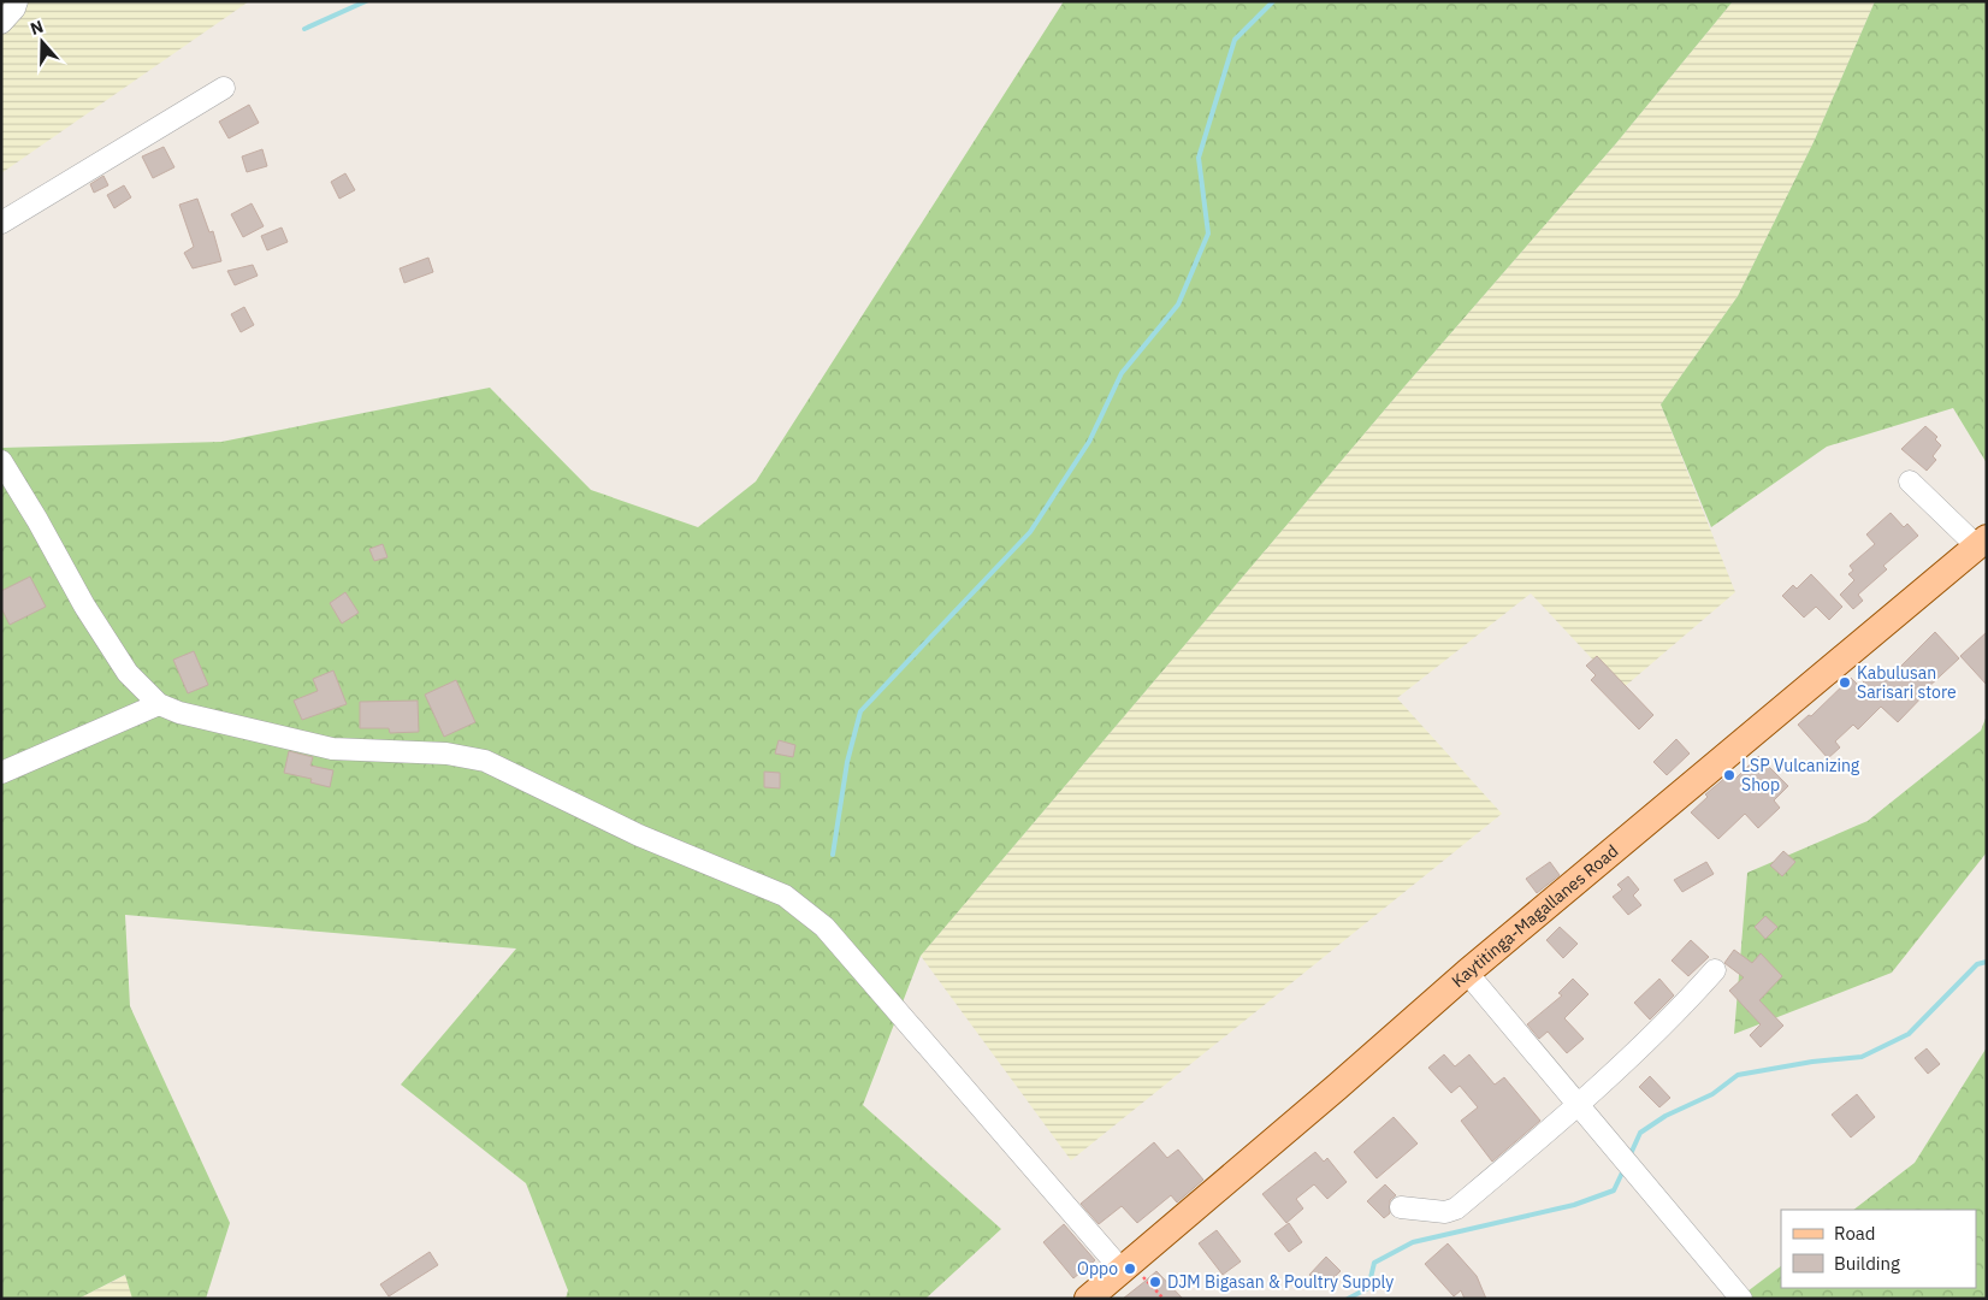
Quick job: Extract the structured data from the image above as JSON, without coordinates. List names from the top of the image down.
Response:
{
  "streets": {
    "main road": ["Kaytitinga-Magallanes Road"]
  },
  "places": [
    "Kabulusan Sarisari store",
    "LSP Vulcanizing Shop",
    "Oppo",
    "DJM Bigasan & Poultry Supply"
  ],
  "legend": ["Road", "Building"],
  "north": "top"
}
